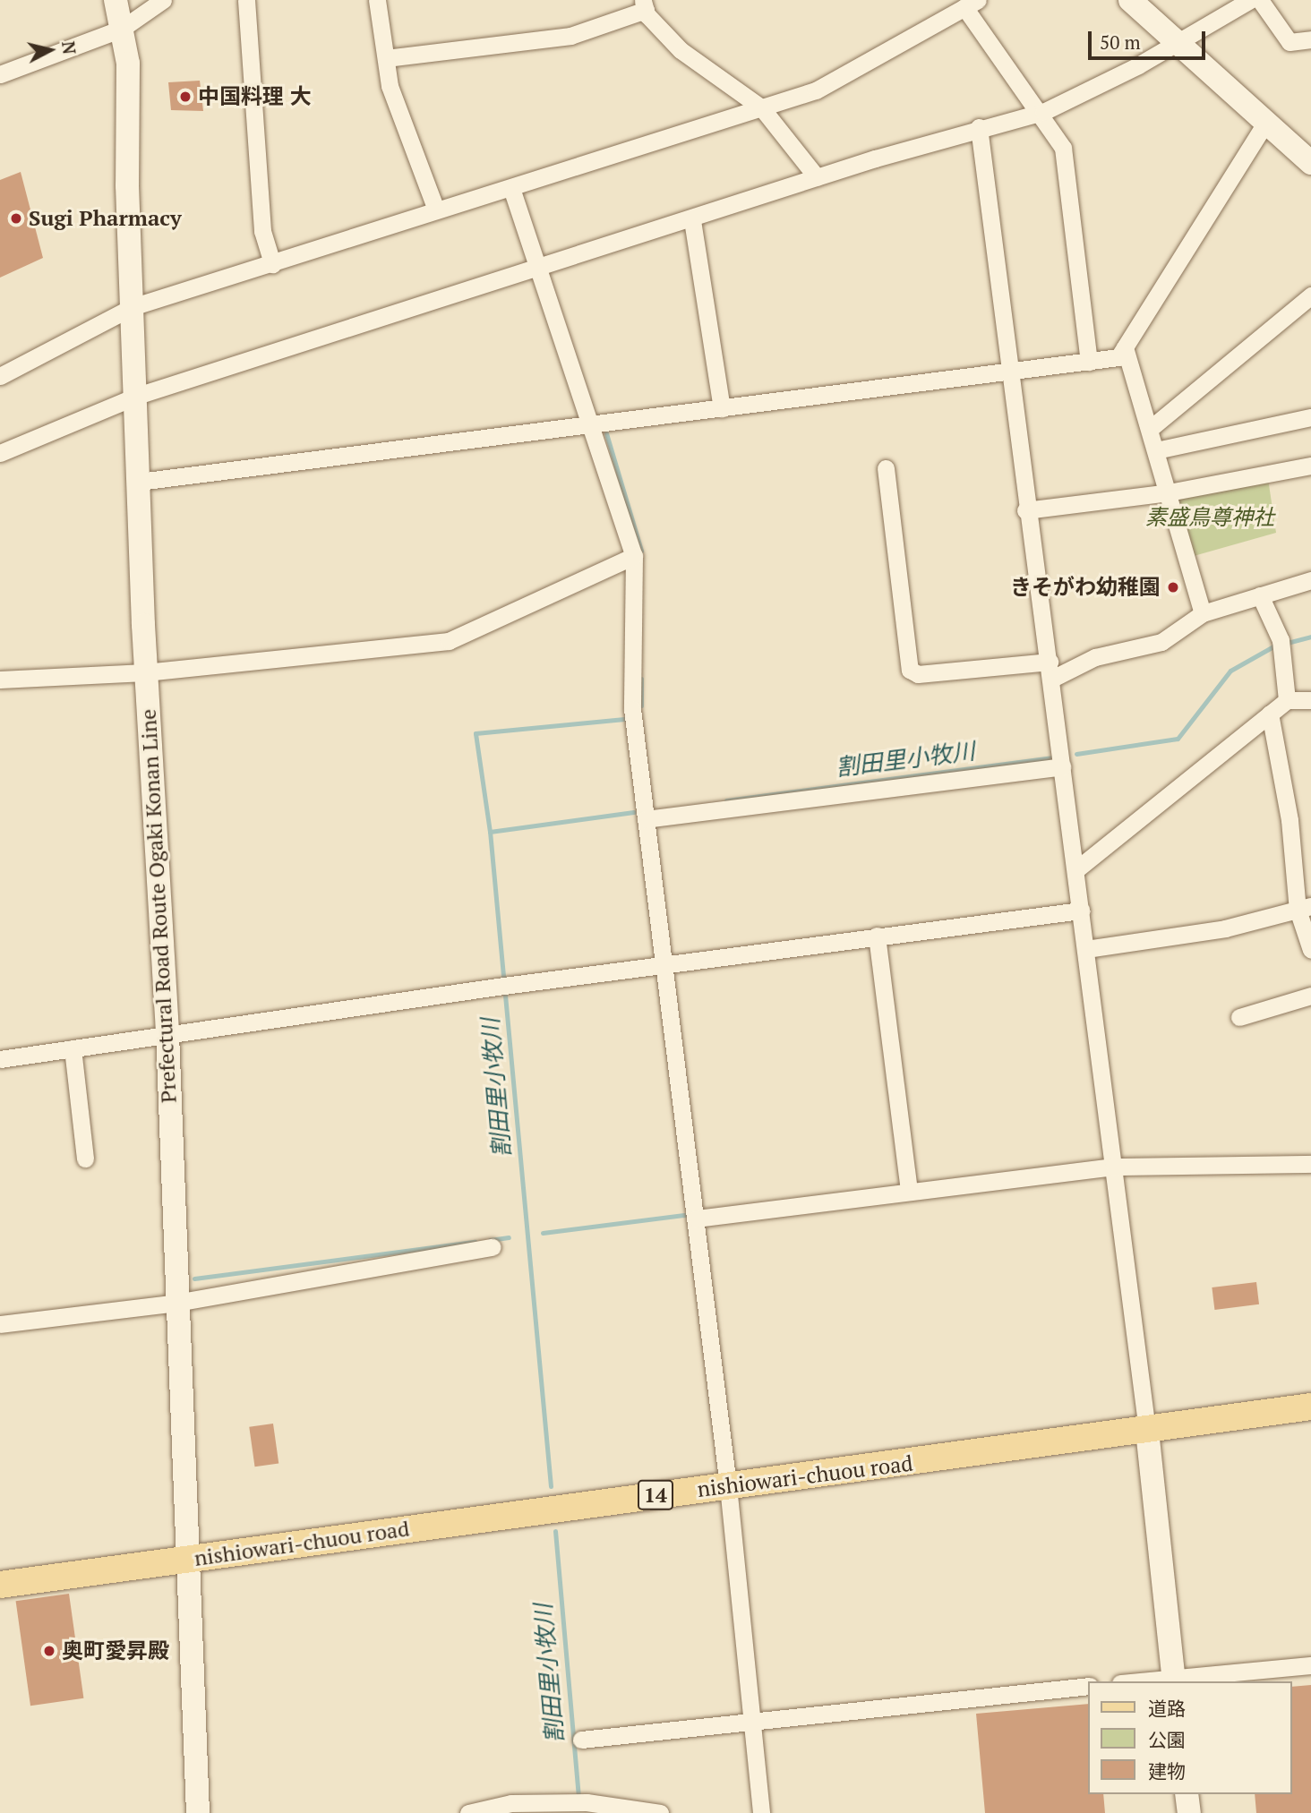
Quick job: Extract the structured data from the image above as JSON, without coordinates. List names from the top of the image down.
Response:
{
  "streets": {
    "main road": ["Prefectural Road Route Ogaki Konan Line", "nishiowari-chuou road", "14"]
  },
  "crossings": [
    ["Prefectural Road Route Ogaki Konan Line", "nishiowari-chuou road"]
  ],
  "water": ["割田里小牧川"],
  "parks": ["素盛鳥尊神社"],
  "places": [
    "中国料理 大",
    "Sugi Pharmacy",
    "きそがわ幼稚園",
    "奥町愛昇殿"
  ],
  "legend": ["道路", "公園", "建物"],
  "scale_bar": "50 m",
  "north": "right"
}
